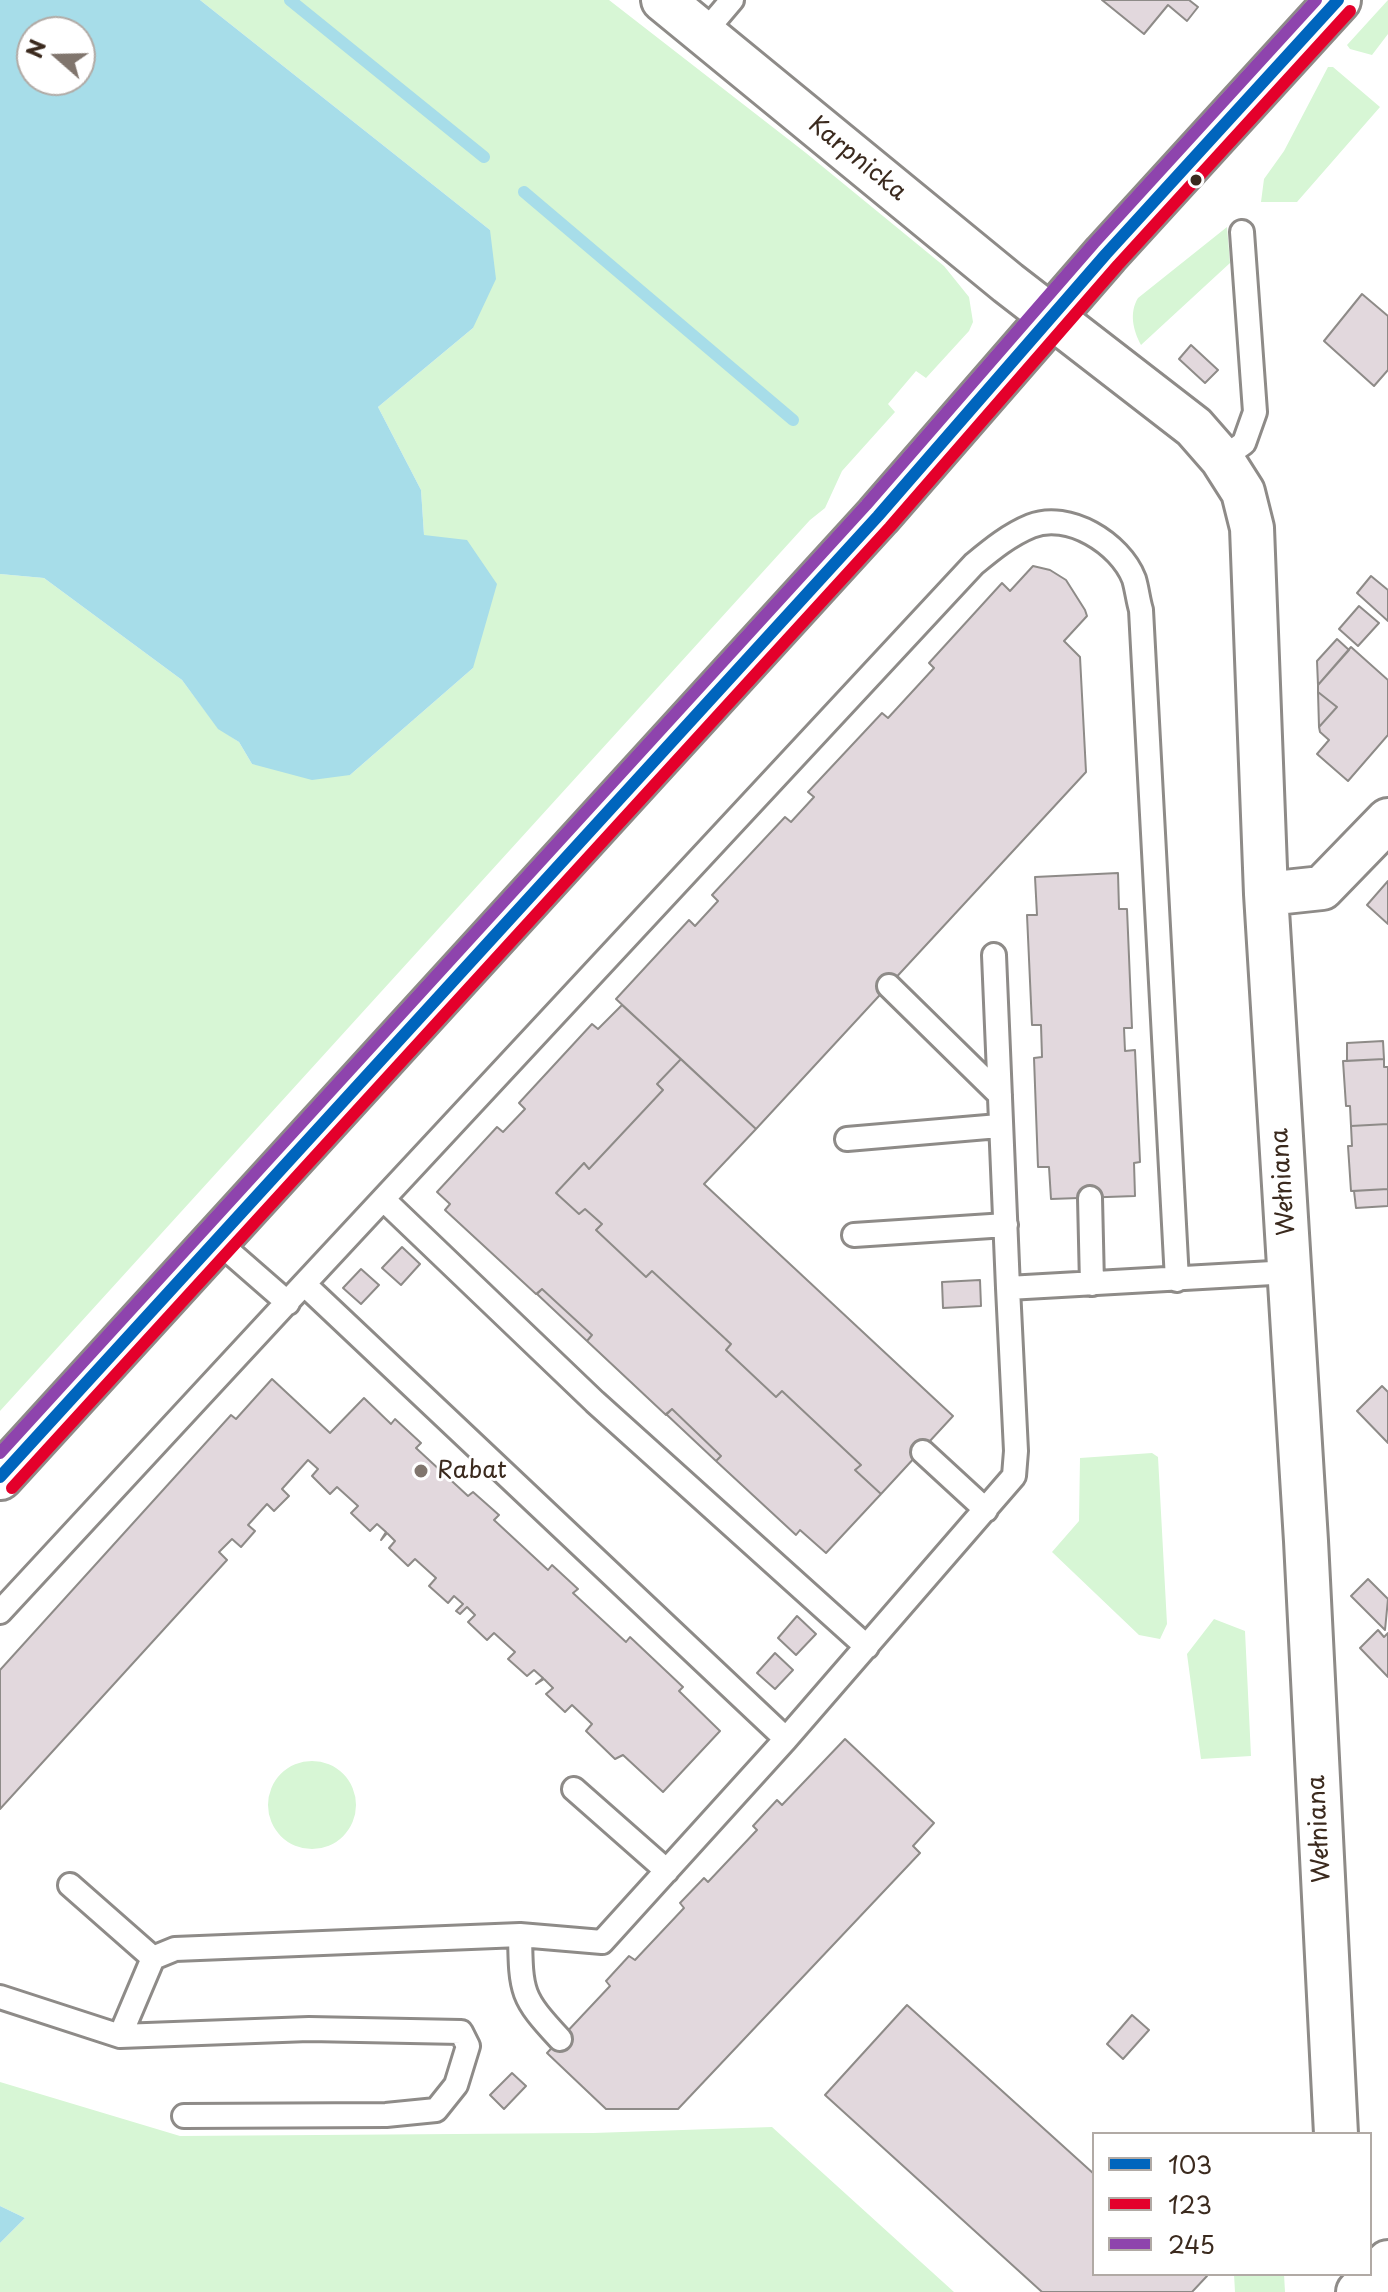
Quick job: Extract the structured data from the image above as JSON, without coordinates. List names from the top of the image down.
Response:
{
  "streets": {
    "street": ["Karpnicka", "Wełniana"]
  },
  "crossings": [
    ["Karpnicka", "Wełniana"]
  ],
  "places": ["Rabat"],
  "lines": ["transit line 103", "transit line 245", "transit line 123"],
  "legend": ["103", "123", "245"],
  "north": "left"
}
